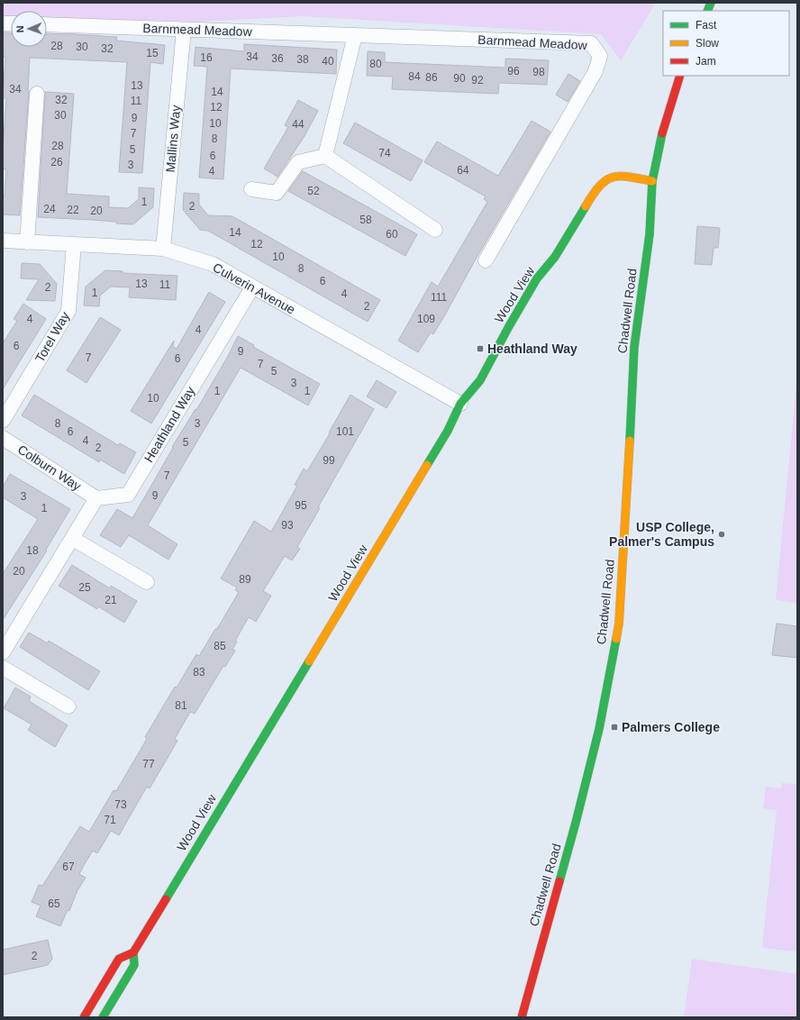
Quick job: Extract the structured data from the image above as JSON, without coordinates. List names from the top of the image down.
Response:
{
  "streets": {
    "main road": ["Wood View", "Chadwell Road"],
    "street": [
      "Barnmead Meadow",
      "Mallins Way",
      "Culverin Avenue",
      "Torel Way",
      "Heathland Way",
      "Colburn Way"
    ]
  },
  "crossings": [
    ["Barnmead Meadow", "Mallins Way"],
    ["Mallins Way", "Culverin Avenue"],
    ["Culverin Avenue", "Wood View"],
    ["Culverin Avenue", "Torel Way"],
    ["Culverin Avenue", "Heathland Way"],
    ["Wood View", "Chadwell Road"],
    ["Heathland Way", "Colburn Way"]
  ],
  "places": {
    "transit": ["Heathland Way", "Palmers College"],
    "other": ["USP College, Palmer's Campus"]
  },
  "house_numbers": [
    "28",
    "30",
    "32",
    "15",
    "34",
    "16",
    "36",
    "38",
    "40",
    "80",
    "96",
    "98",
    "84",
    "86",
    "90",
    "92",
    "13",
    "34",
    "14",
    "32",
    "11",
    "12",
    "30",
    "9",
    "10",
    "44",
    "7",
    "8",
    "28",
    "5",
    "74",
    "6",
    "26",
    "3",
    "64",
    "4",
    "52",
    "1",
    "2",
    "24",
    "22",
    "20",
    "58",
    "14",
    "60",
    "12",
    "10",
    "8",
    "6",
    "13",
    "11",
    "2",
    "1",
    "4",
    "111",
    "2",
    "4",
    "109",
    "4",
    "6",
    "9",
    "7",
    "6",
    "7",
    "5",
    "3",
    "1",
    "1",
    "10",
    "8",
    "3",
    "6",
    "101",
    "4",
    "5",
    "2",
    "99",
    "7",
    "9",
    "3",
    "95",
    "1",
    "93",
    "18",
    "20",
    "89",
    "25",
    "21",
    "85",
    "83",
    "81",
    "77",
    "73",
    "71",
    "67",
    "65",
    "2"
  ],
  "legend": ["Fast", "Slow", "Jam"],
  "north": "left"
}
